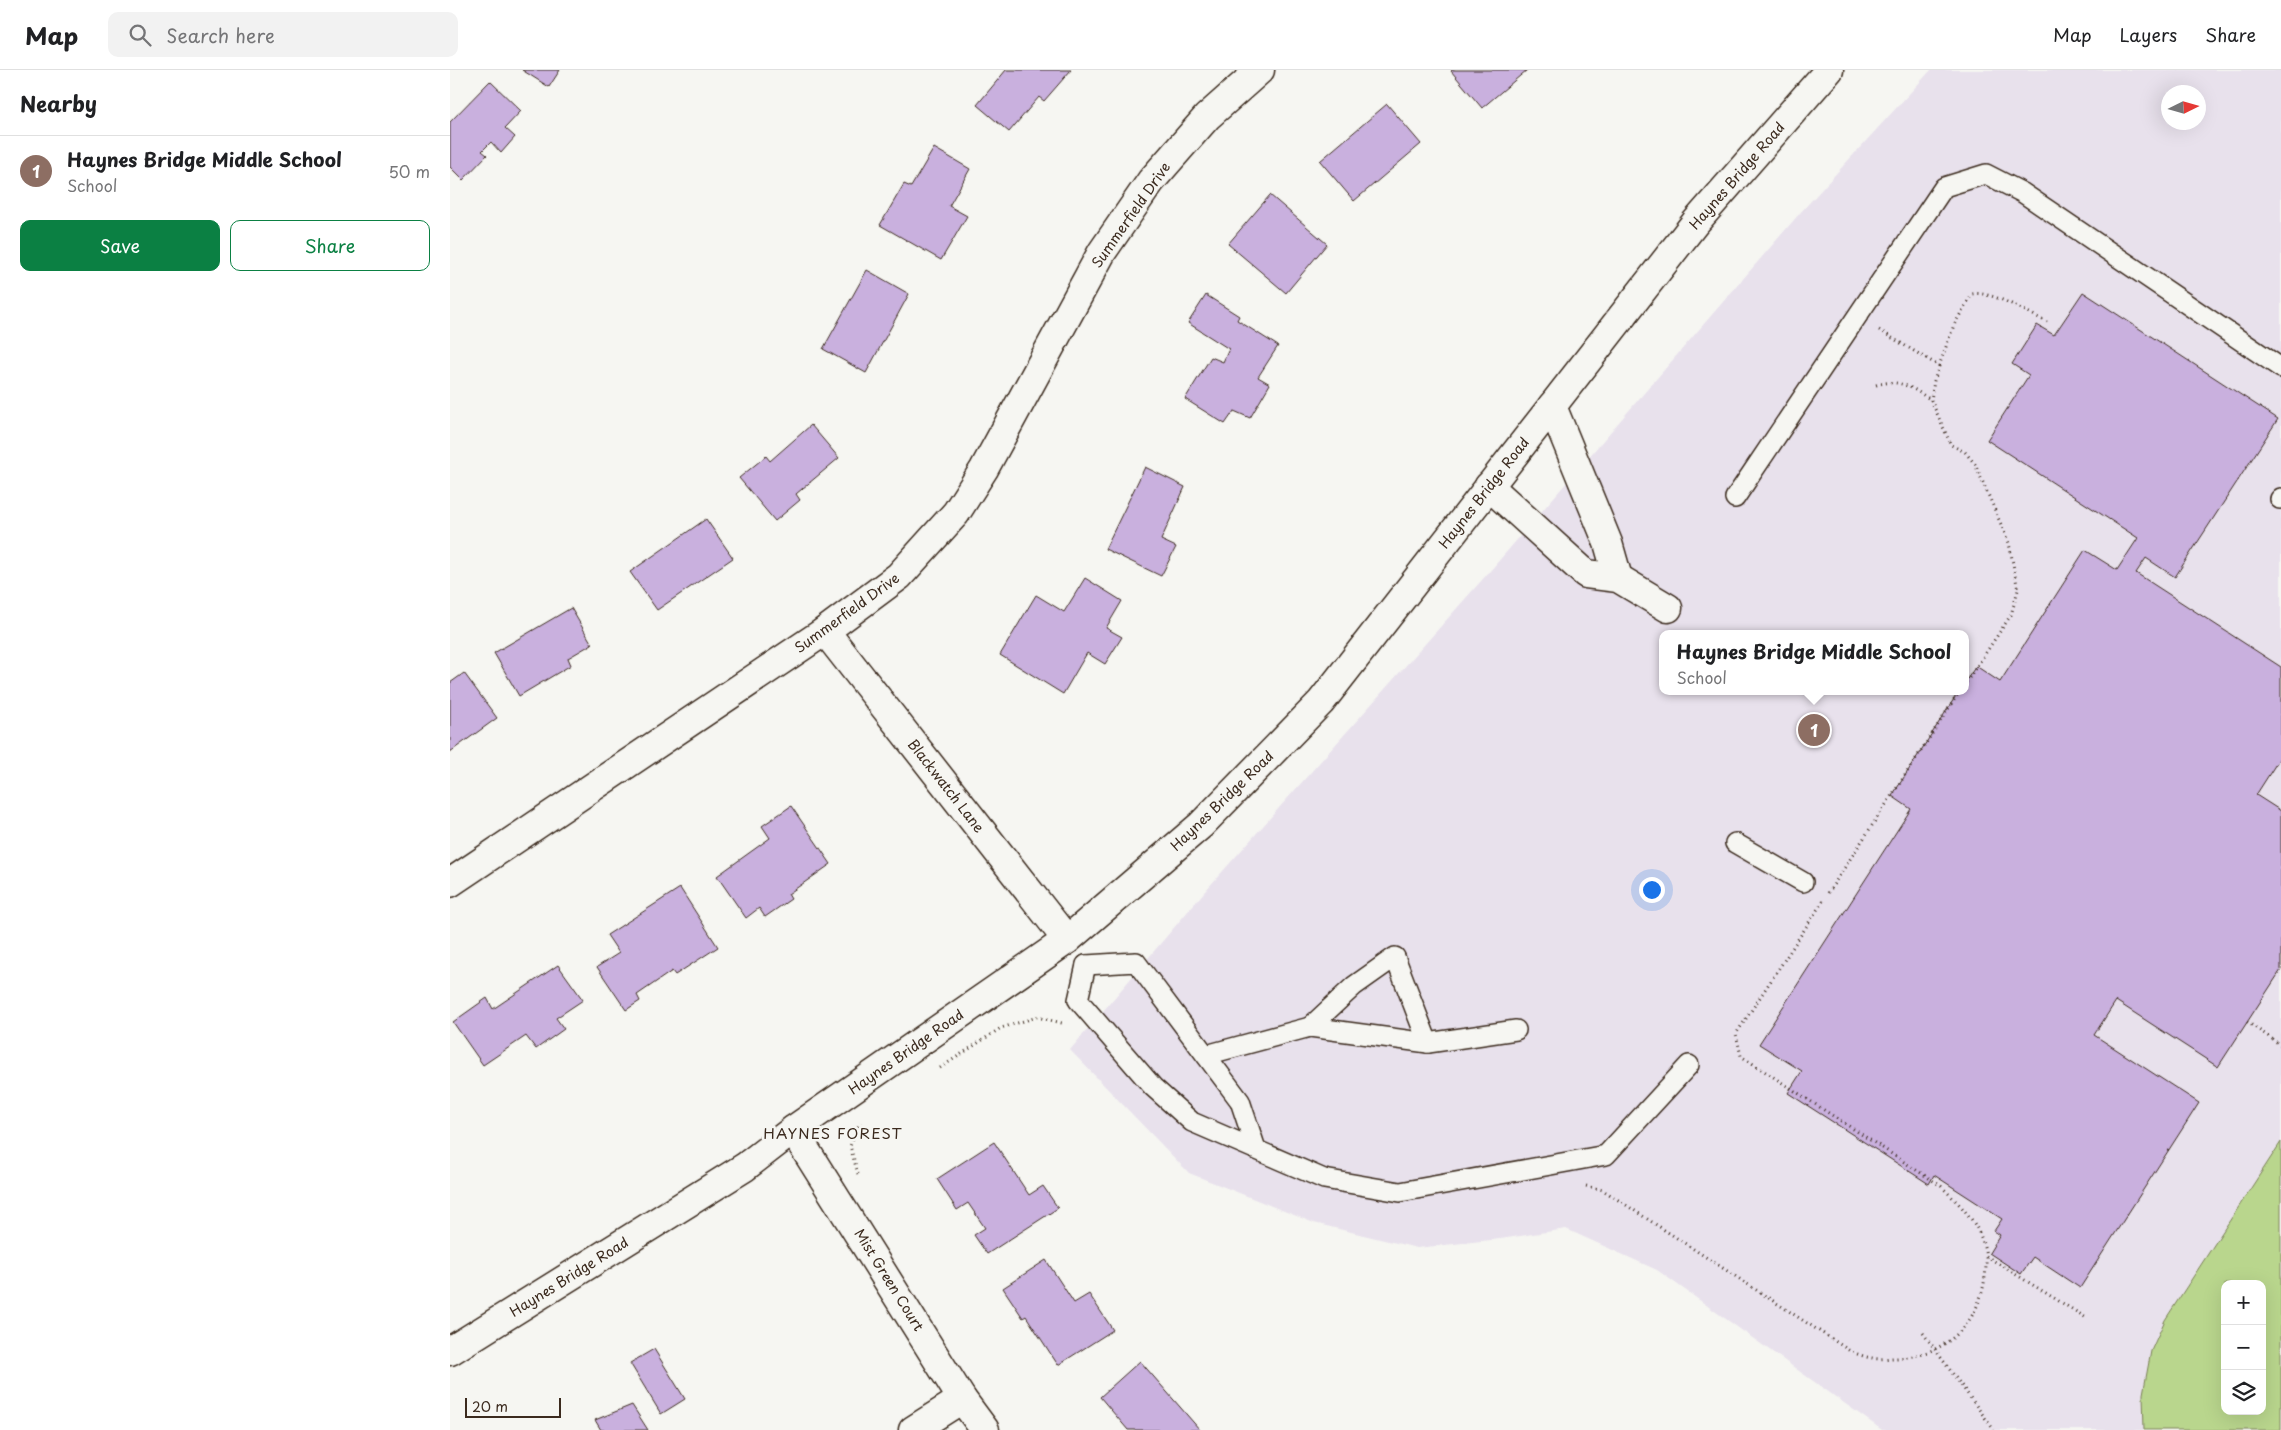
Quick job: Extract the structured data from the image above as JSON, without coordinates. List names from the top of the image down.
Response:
{
  "streets": {
    "street": [
      "Haynes Bridge Road",
      "Summerfield Drive",
      "Blackwatch Lane",
      "Mist Green Court"
    ]
  },
  "crossings": [
    ["Haynes Bridge Road", "Blackwatch Lane"],
    ["Haynes Bridge Road", "Mist Green Court"],
    ["Summerfield Drive", "Blackwatch Lane"]
  ],
  "districts": ["HAYNES FOREST"],
  "scale_bar": "20 m",
  "north": "right",
  "page": {
    "header": "Map",
    "search": "Search here",
    "nav": ["Map", "Layers", "Share"],
    "heading": "Nearby",
    "list": [
      {
        "mark": "1",
        "name": "Haynes Bridge Middle School",
        "note": "School",
        "value": "50 m"
      }
    ],
    "buttons": ["Save", "Share"],
    "popup": ["Haynes Bridge Middle School", "School"],
    "pins": "1",
    "map_buttons": ["+", "−"],
    "scale": "20 m"
  }
}
